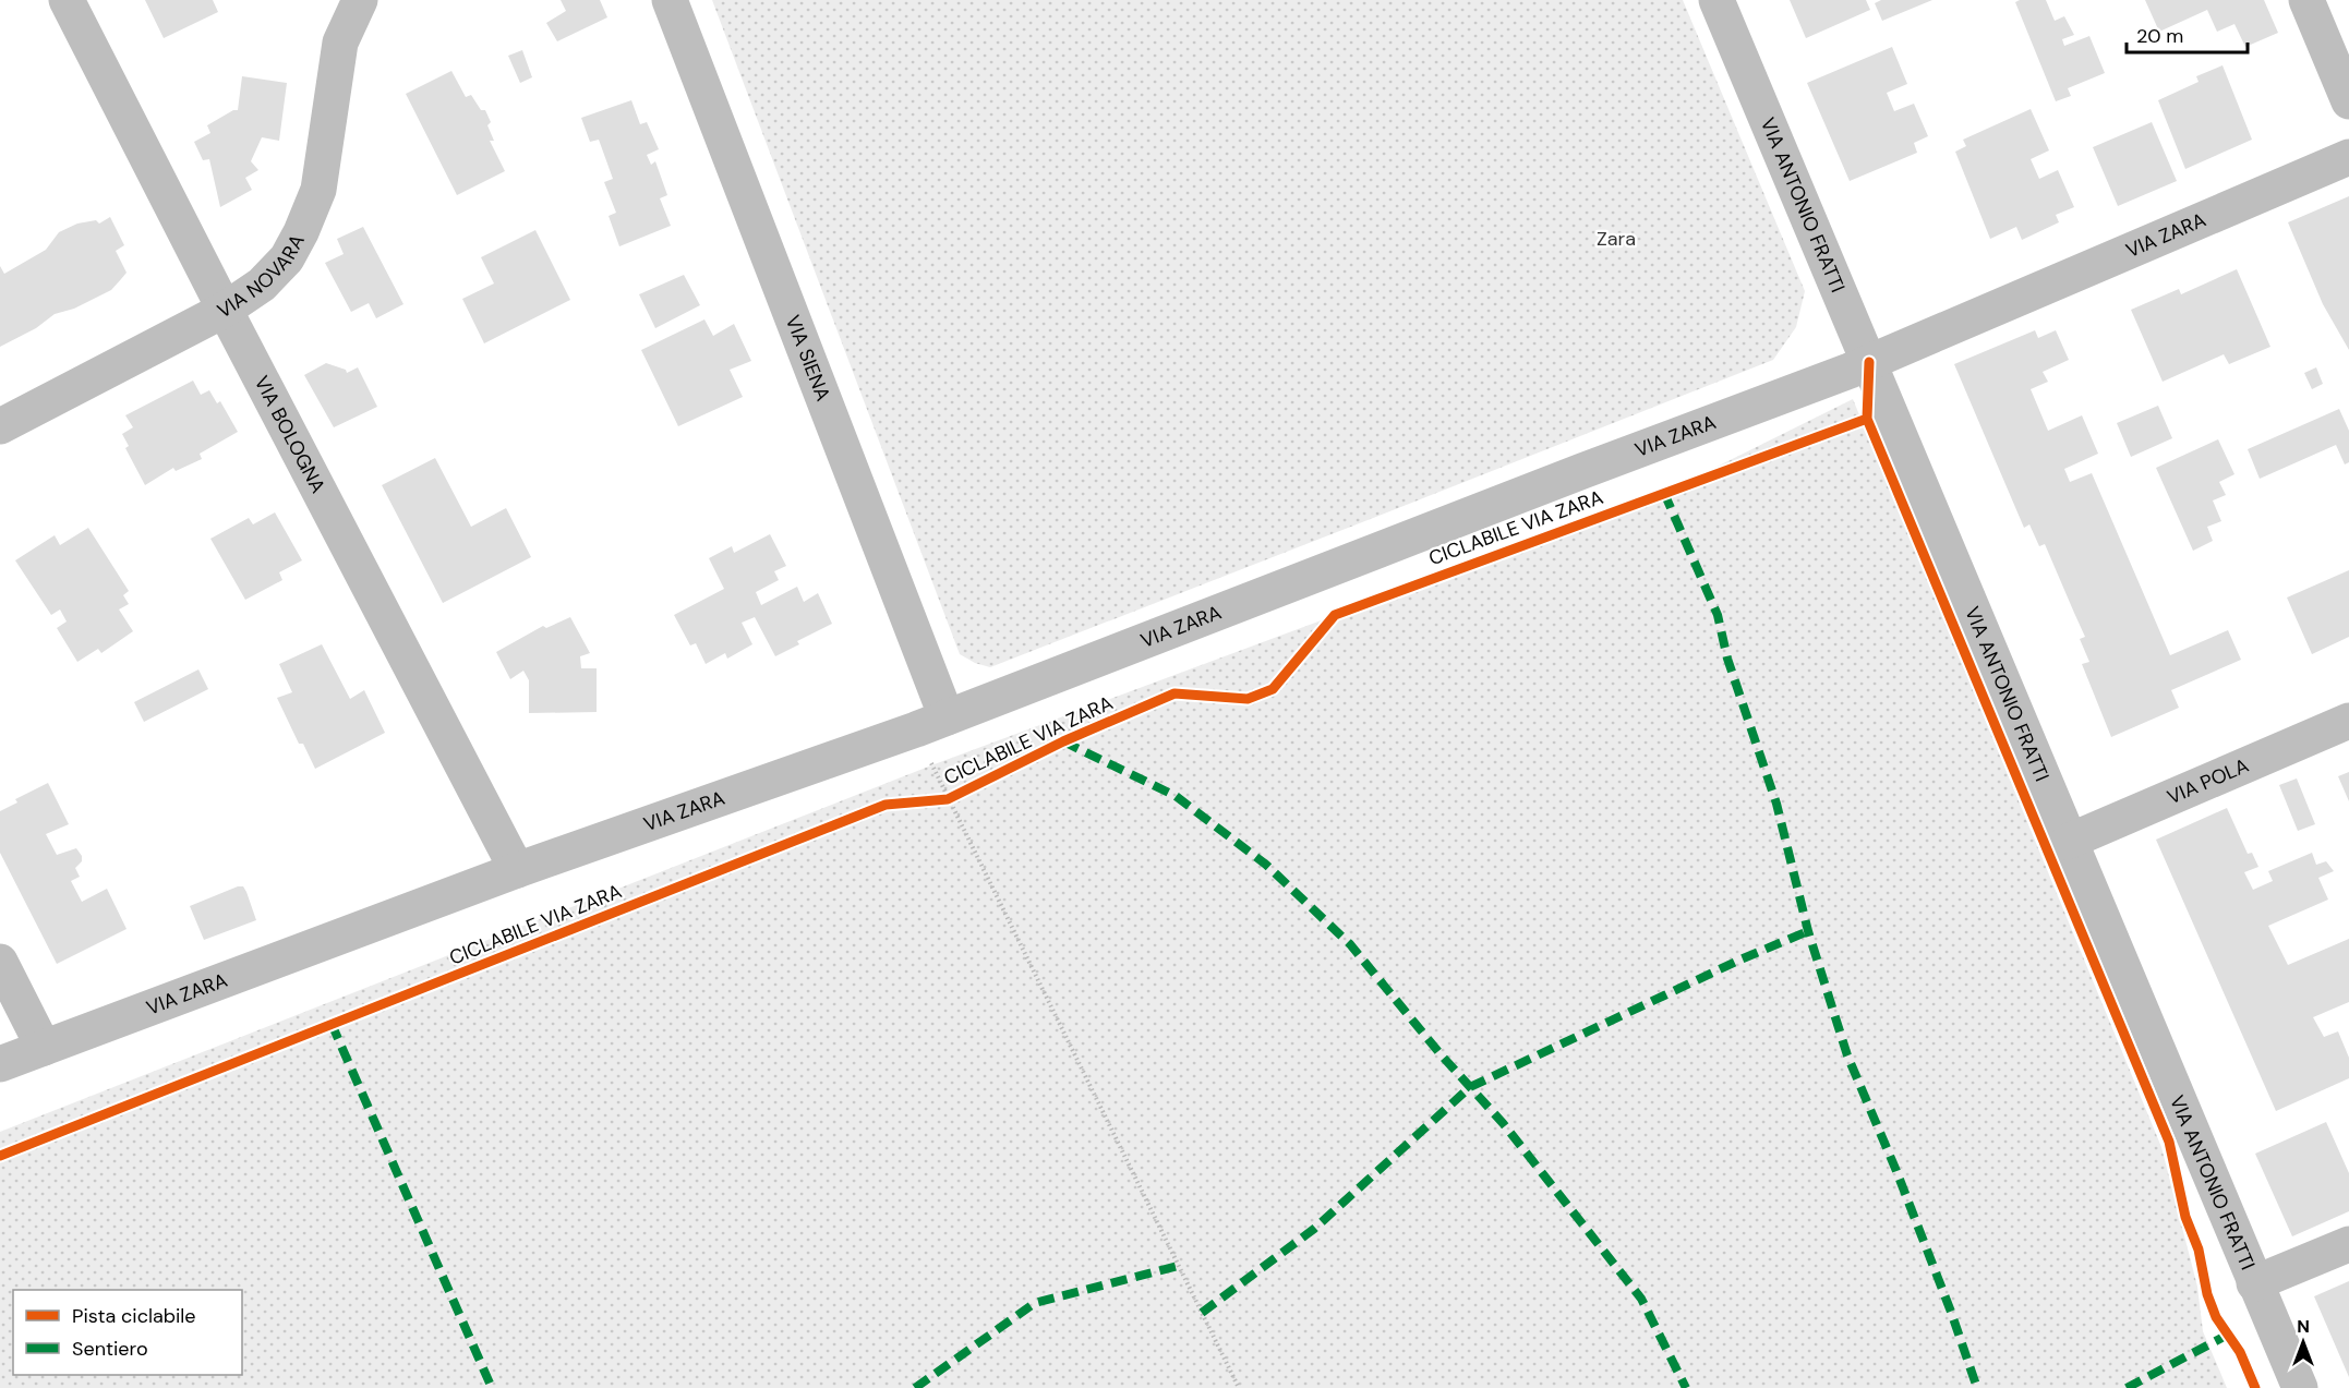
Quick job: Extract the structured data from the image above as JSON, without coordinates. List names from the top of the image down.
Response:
{
  "streets": {
    "street": [
      "VIA ANTONIO FRATTI",
      "VIA ZARA",
      "VIA NOVARA",
      "VIA SIENA",
      "VIA BOLOGNA",
      "VIA POLA"
    ],
    "cycle path": ["CICLABILE VIA ZARA"]
  },
  "crossings": [
    ["VIA ANTONIO FRATTI", "VIA ZARA"],
    ["VIA ANTONIO FRATTI", "VIA POLA"],
    ["VIA ZARA", "VIA SIENA"],
    ["VIA ZARA", "VIA BOLOGNA"],
    ["VIA NOVARA", "VIA BOLOGNA"]
  ],
  "parks": ["Zara"],
  "legend": ["Pista ciclabile", "Sentiero"],
  "scale_bar": "20 m",
  "north": "top"
}
